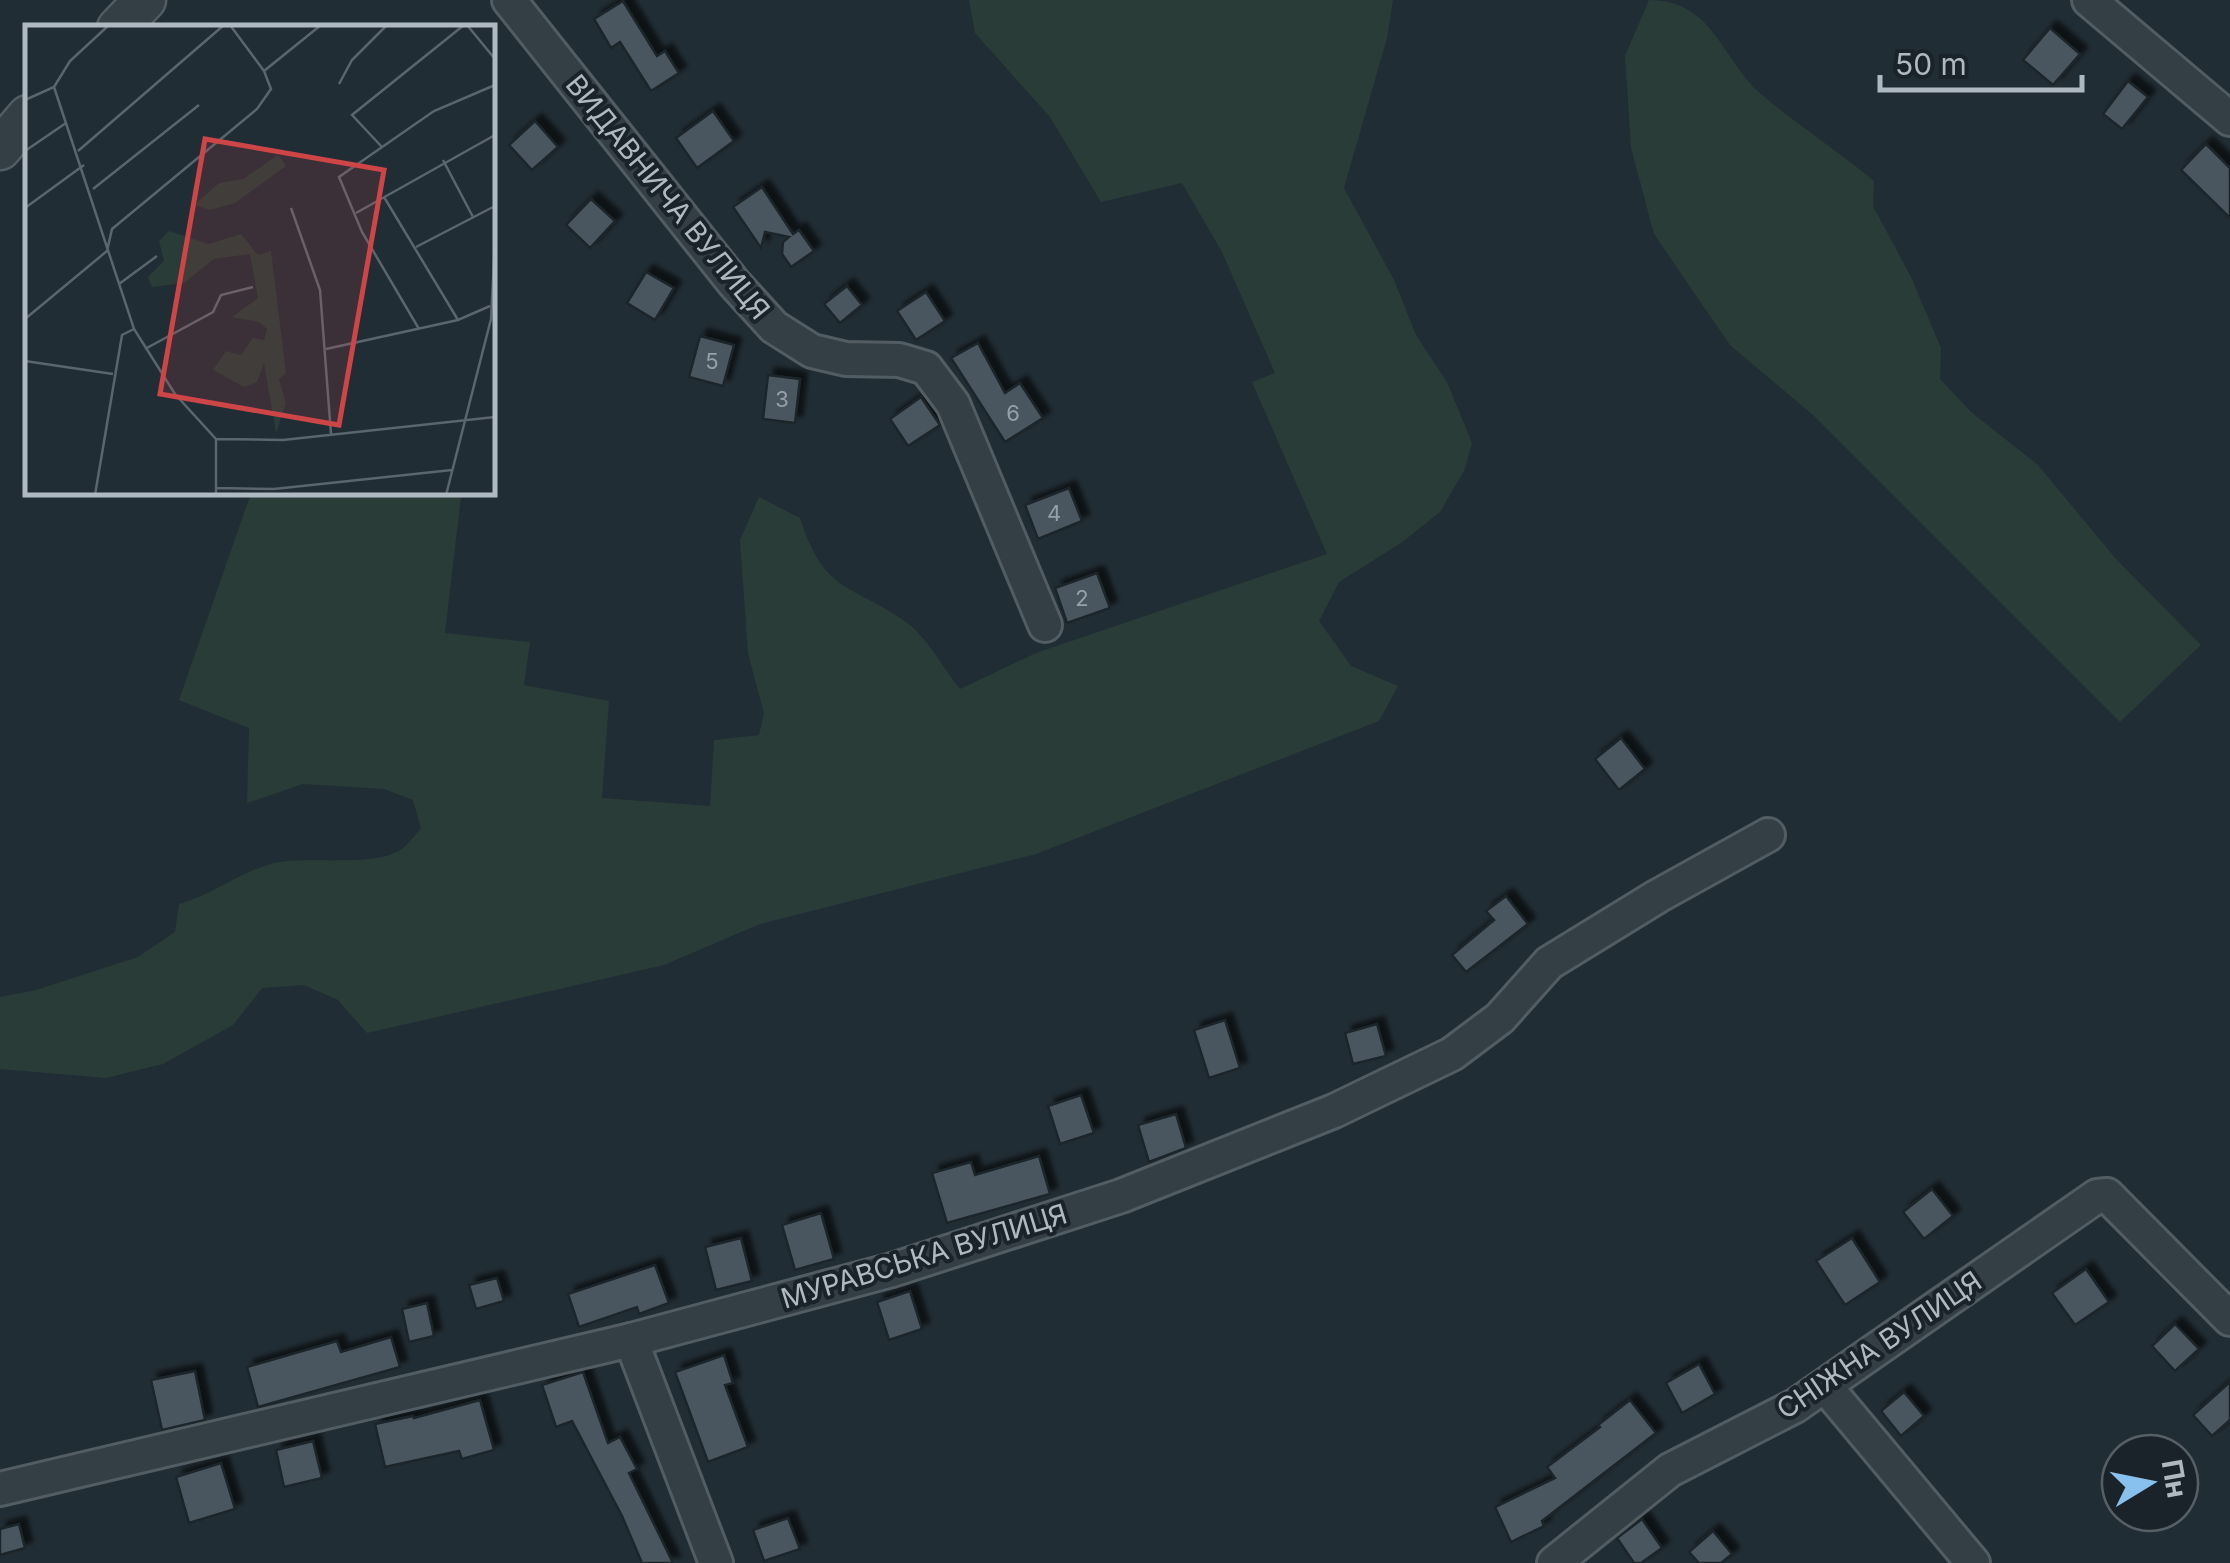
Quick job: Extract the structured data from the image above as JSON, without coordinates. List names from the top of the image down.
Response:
{
  "streets": {
    "street": ["ВИДАВНИЧА ВУЛИЦЯ", "МУРАВСЬКА ВУЛИЦЯ", "СНІЖНА ВУЛИЦЯ"]
  },
  "house_numbers": [
    "5",
    "3",
    "6",
    "4",
    "2"
  ],
  "scale_bar": "50 m",
  "north": "right"
}
